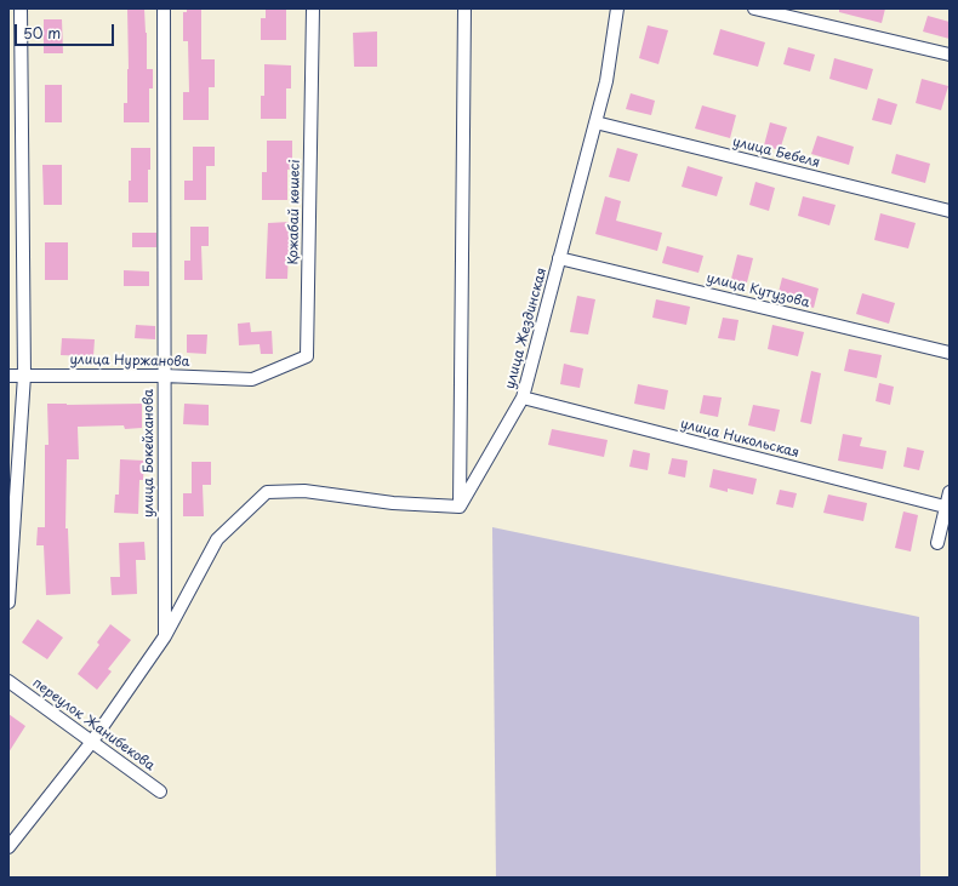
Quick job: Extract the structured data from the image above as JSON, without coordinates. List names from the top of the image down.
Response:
{
  "streets": {
    "street": [
      "улица Бебеля",
      "Қожабай көшесі",
      "улица Кутузова",
      "улица Жездинская",
      "улица Нуржанова",
      "улица Никольская",
      "улица Бокейханова",
      "переулок Жанибекова"
    ]
  },
  "crossings": [
    ["улица Бебеля", "улица Жездинская"],
    ["Қожабай көшесі", "улица Нуржанова"],
    ["улица Кутузова", "улица Жездинская"],
    ["улица Жездинская", "улица Никольская"],
    ["улица Нуржанова", "улица Бокейханова"]
  ],
  "scale_bar": "50 m"
}
